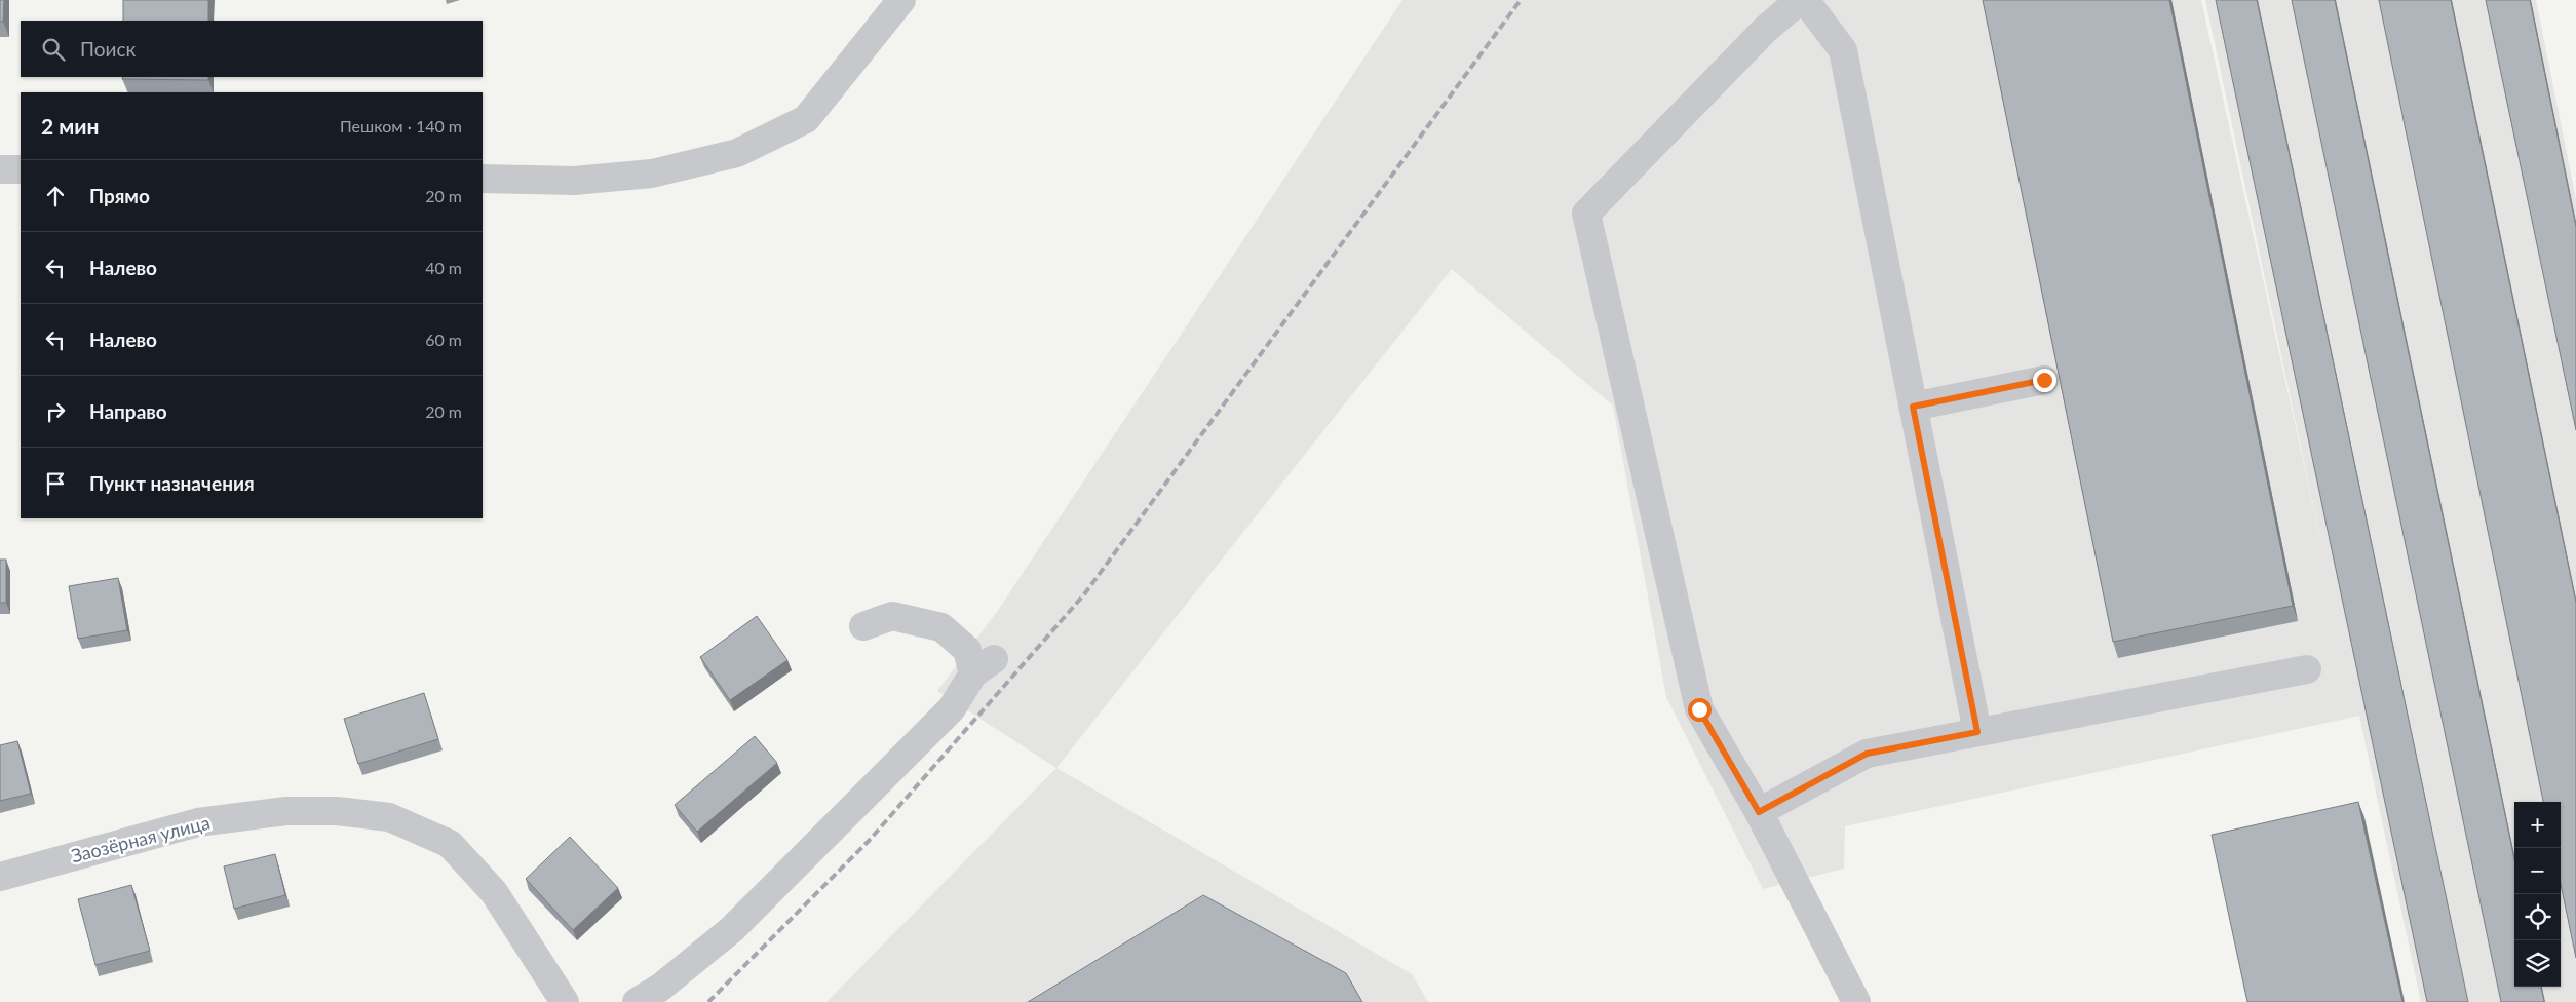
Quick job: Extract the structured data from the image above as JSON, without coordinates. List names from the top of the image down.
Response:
{
  "streets": {
    "street": ["Заозёрная улица"]
  },
  "page": {
    "search": "Поиск",
    "heading": ["2 мин", "Пешком · 140 m"],
    "list": [
      ["Прямо", "20 m"],
      ["Налево", "40 m"],
      ["Налево", "60 m"],
      ["Направо", "20 m"],
      "Пункт назначения"
    ],
    "map_buttons": ["+", "−"]
  }
}
